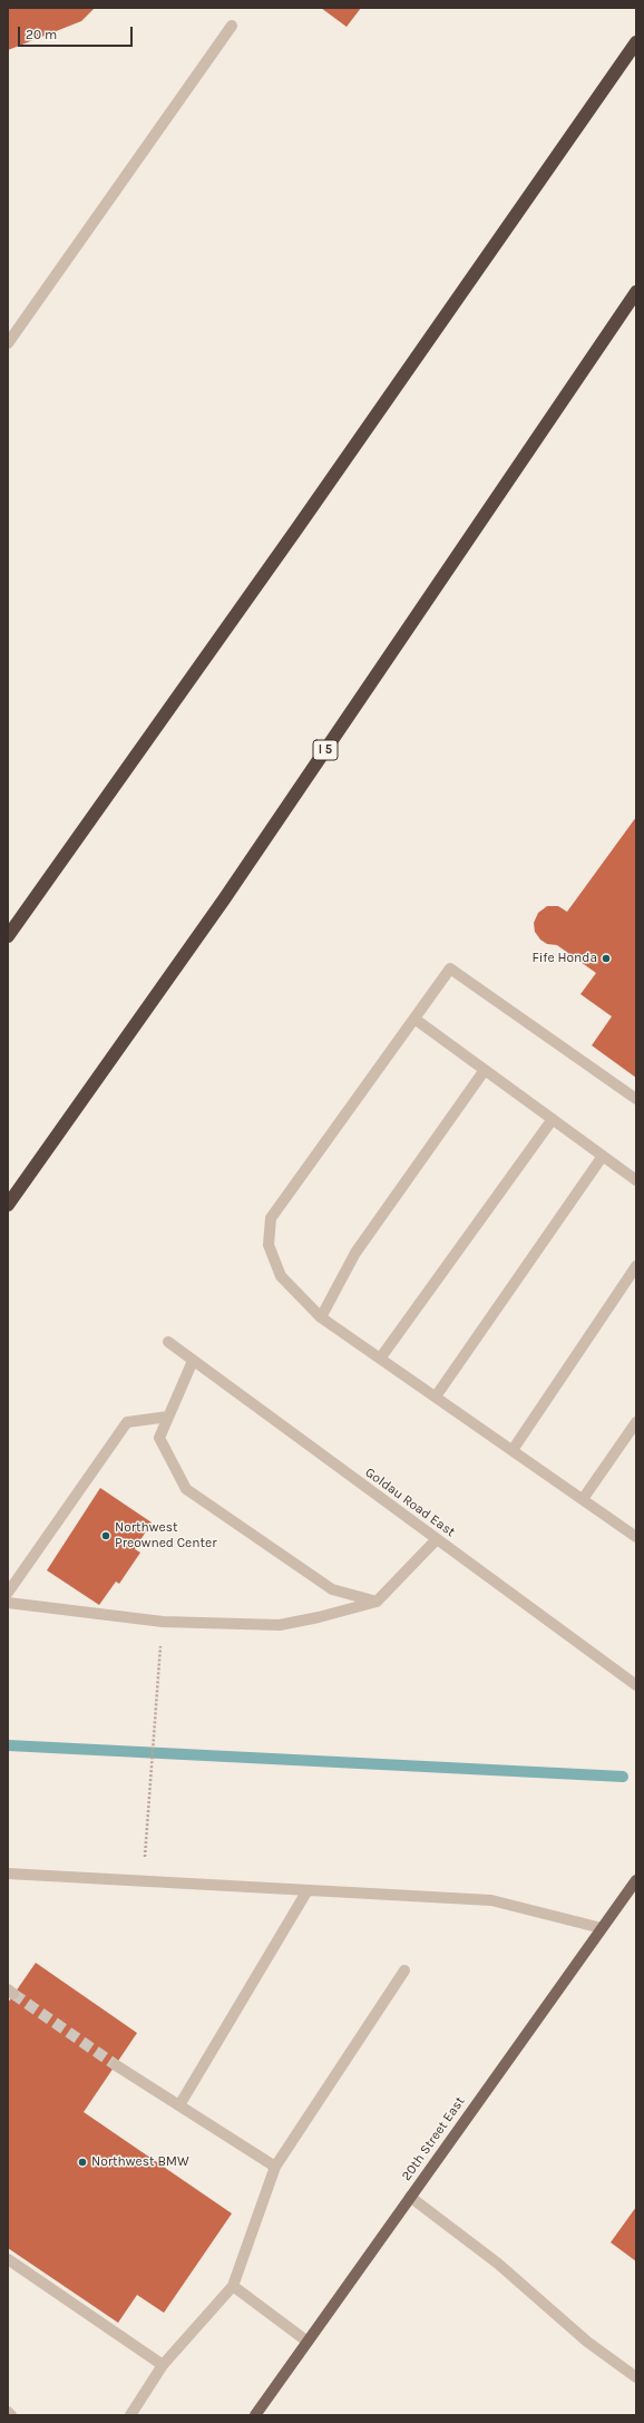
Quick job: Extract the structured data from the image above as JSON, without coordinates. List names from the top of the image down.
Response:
{
  "streets": {
    "highway": ["I 5"],
    "main road": ["20th Street East"],
    "street": ["Goldau Road East"]
  },
  "places": ["Fife Honda", "Northwest Preowned Center", "Northwest BMW"],
  "scale_bar": "20 m"
}
